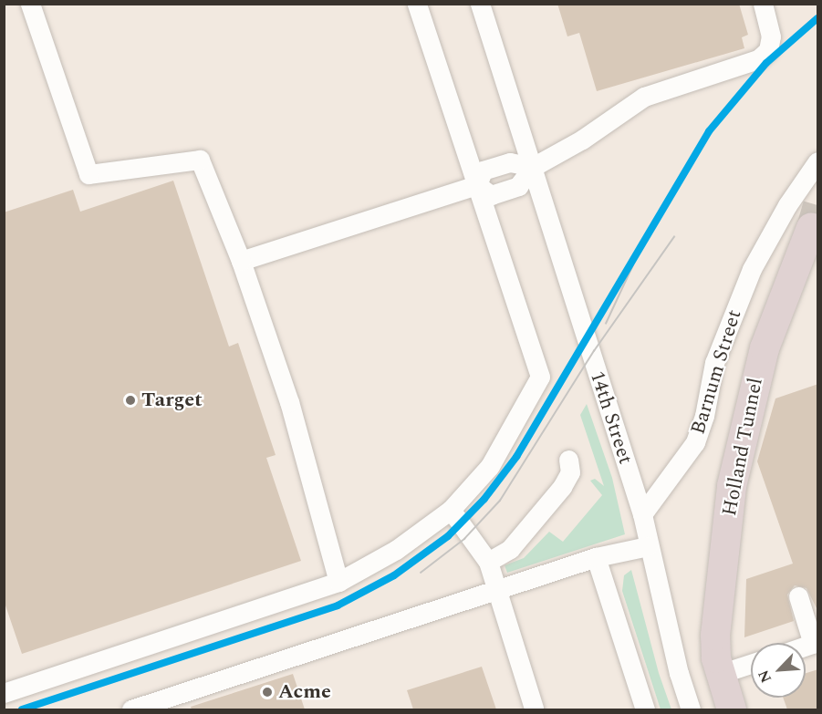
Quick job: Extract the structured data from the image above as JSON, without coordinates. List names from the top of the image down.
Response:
{
  "streets": {
    "highway": ["Holland Tunnel"],
    "street": ["Barnum Street", "14th Street"]
  },
  "crossings": [
    ["Barnum Street", "14th Street"]
  ],
  "places": ["Target", "Acme"],
  "north": "bottom left"
}
